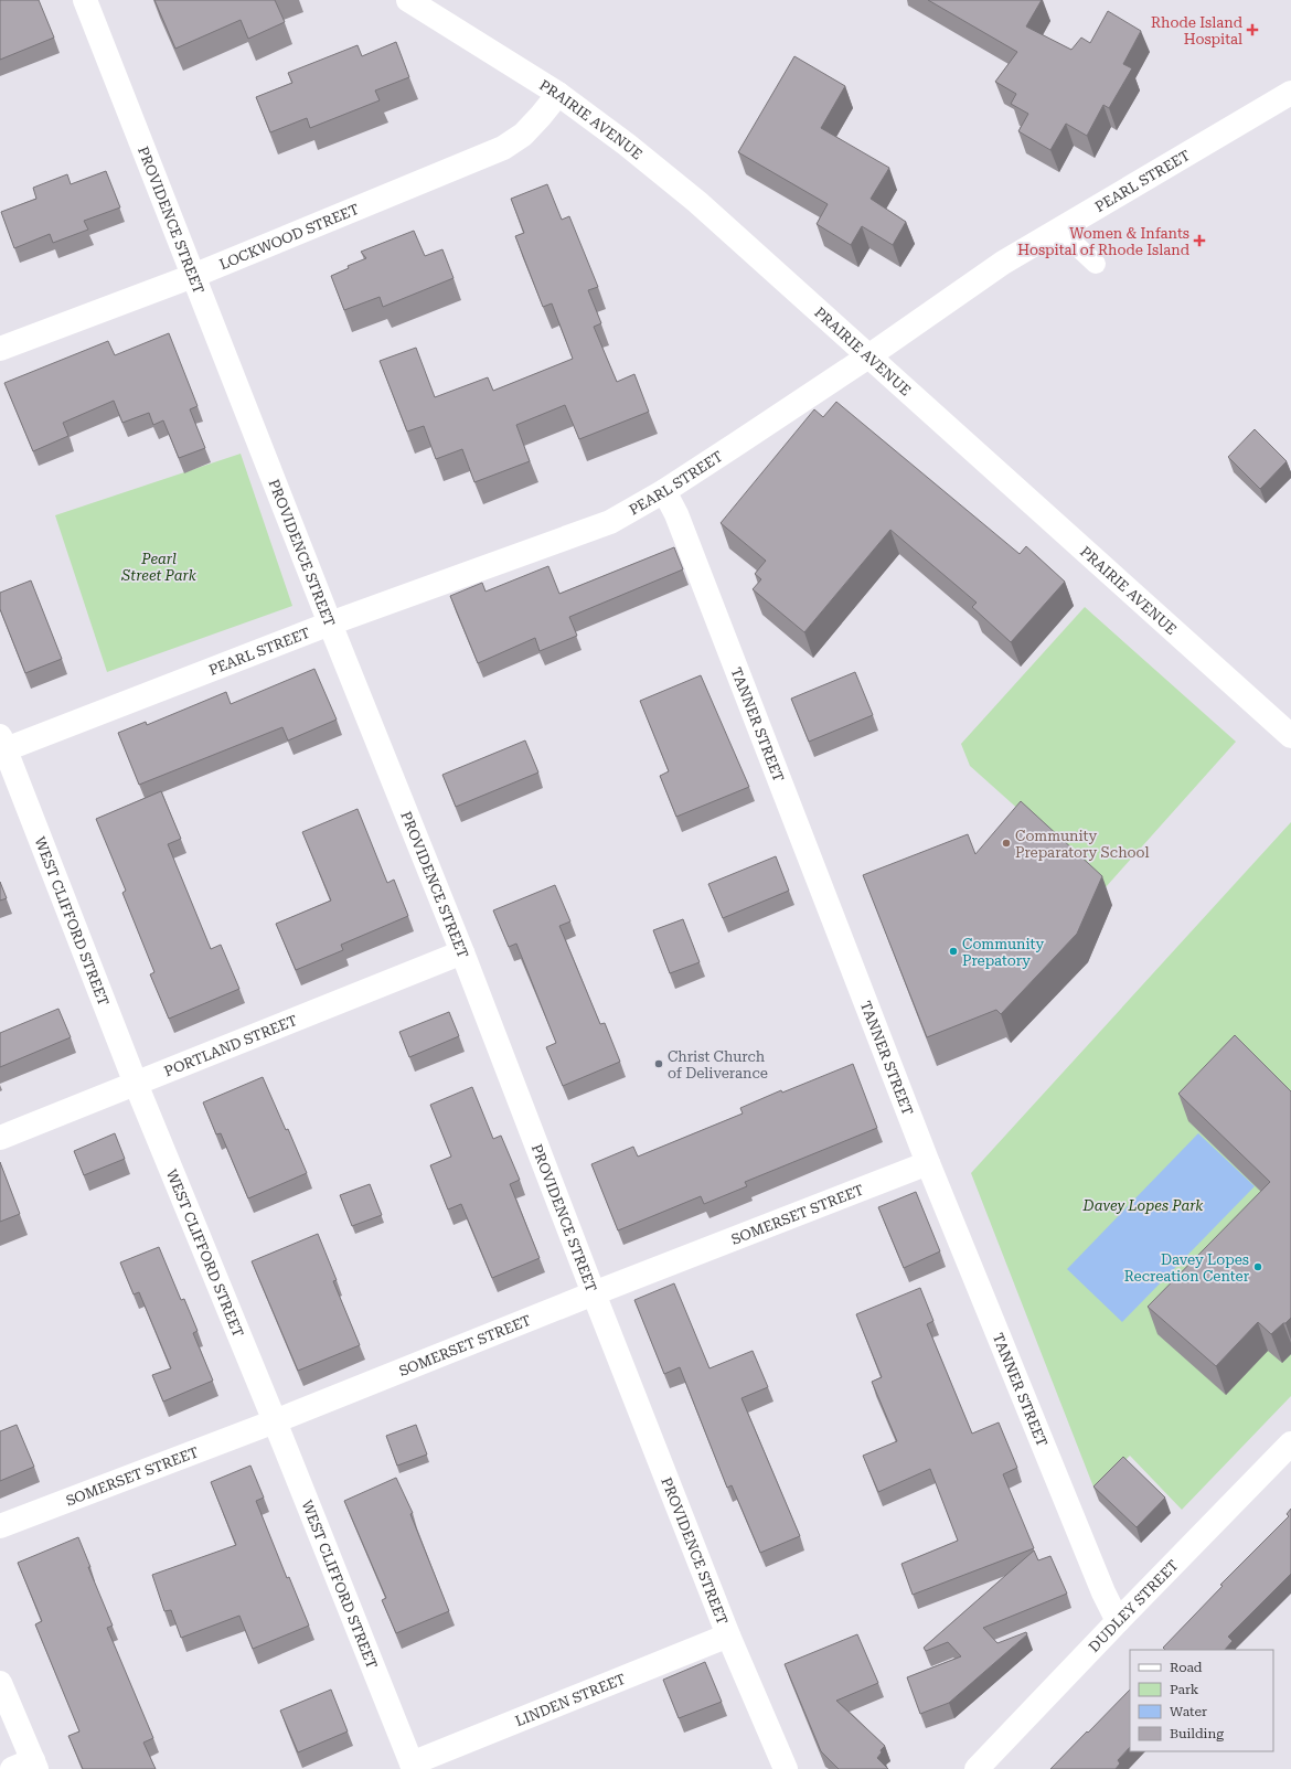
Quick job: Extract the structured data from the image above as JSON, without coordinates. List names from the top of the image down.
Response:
{
  "streets": {
    "street": [
      "PRAIRIE AVENUE",
      "PEARL STREET",
      "PROVIDENCE STREET",
      "LOCKWOOD STREET",
      "TANNER STREET",
      "WEST CLIFFORD STREET",
      "PORTLAND STREET",
      "SOMERSET STREET",
      "DUDLEY STREET",
      "LINDEN STREET"
    ]
  },
  "crossings": [
    ["PRAIRIE AVENUE", "PEARL STREET"],
    ["PRAIRIE AVENUE", "LOCKWOOD STREET"],
    ["PEARL STREET", "PROVIDENCE STREET"],
    ["PEARL STREET", "TANNER STREET"],
    ["PEARL STREET", "WEST CLIFFORD STREET"],
    ["PROVIDENCE STREET", "LOCKWOOD STREET"],
    ["PROVIDENCE STREET", "PORTLAND STREET"],
    ["PROVIDENCE STREET", "SOMERSET STREET"],
    ["PROVIDENCE STREET", "LINDEN STREET"],
    ["TANNER STREET", "SOMERSET STREET"],
    ["TANNER STREET", "DUDLEY STREET"],
    ["WEST CLIFFORD STREET", "PORTLAND STREET"],
    ["WEST CLIFFORD STREET", "SOMERSET STREET"],
    ["WEST CLIFFORD STREET", "LINDEN STREET"]
  ],
  "parks": ["Pearl Street Park", "Davey Lopes Park"],
  "places": {
    "health": ["Rhode Island Hospital", "Women & Infants Hospital of Rhode Island"],
    "other": [
      "Community Preparatory School",
      "Community Prepatory",
      "Christ Church of Deliverance",
      "Davey Lopes Recreation Center"
    ]
  },
  "legend": [
    "Road",
    "Park",
    "Water",
    "Building"
  ]
}
